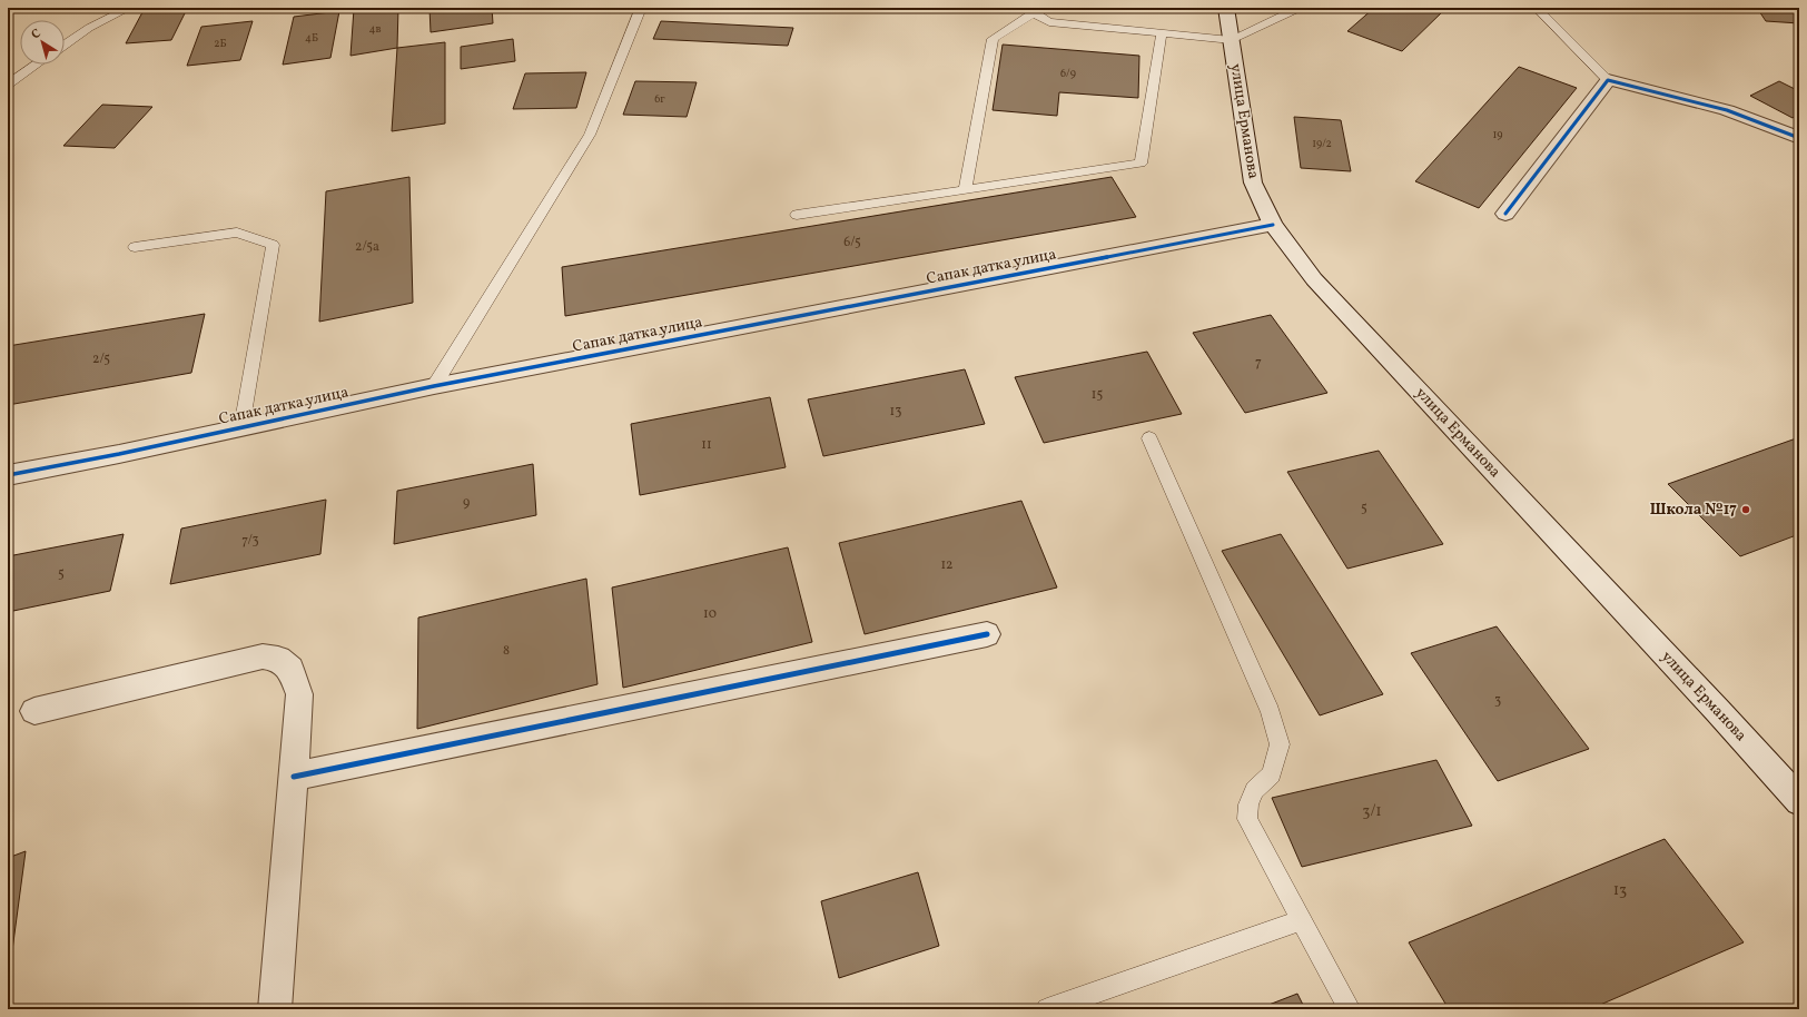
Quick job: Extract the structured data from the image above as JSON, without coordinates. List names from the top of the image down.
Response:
{
  "streets": {
    "street": ["улица Ерманова", "Сапак датка улица"]
  },
  "crossings": [
    ["улица Ерманова", "Сапак датка улица"]
  ],
  "places": ["Школа №17"],
  "house_numbers": [
    "4в",
    "4Б",
    "2Б",
    "6/9",
    "6г",
    "19",
    "19/2",
    "6/5",
    "2/5а",
    "2/5",
    "7",
    "15",
    "13",
    "11",
    "9",
    "5",
    "7/3",
    "12",
    "5",
    "10",
    "8",
    "3",
    "3/1",
    "13"
  ],
  "north": "top left"
}
